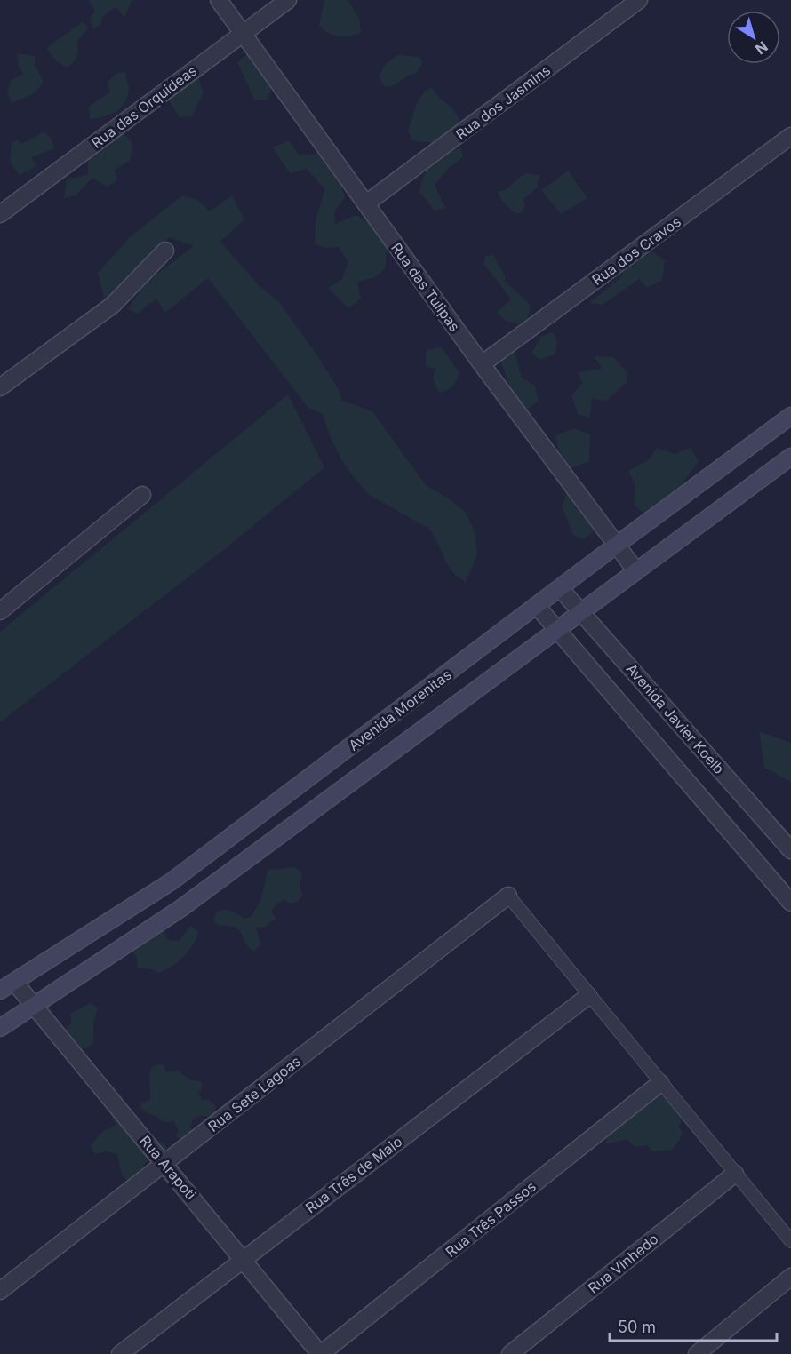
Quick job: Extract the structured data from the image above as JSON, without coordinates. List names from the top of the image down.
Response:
{
  "streets": {
    "main road": ["Avenida Morenitas"],
    "street": [
      "Rua dos Jasmins",
      "Rua das Orquídeas",
      "Rua dos Cravos",
      "Rua das Tulipas",
      "Avenida Javier Koelb",
      "Rua Sete Lagoas",
      "Rua Arapoti",
      "Rua Três de Maio",
      "Rua Três Passos",
      "Rua Vinhedo"
    ]
  },
  "crossings": [
    ["Rua dos Jasmins", "Rua das Tulipas"],
    ["Rua das Orquídeas", "Rua das Tulipas"],
    ["Rua dos Cravos", "Rua das Tulipas"],
    ["Rua das Tulipas", "Avenida Morenitas"],
    ["Avenida Morenitas", "Avenida Javier Koelb"],
    ["Avenida Morenitas", "Rua Arapoti"],
    ["Rua Sete Lagoas", "Rua Arapoti"],
    ["Rua Arapoti", "Rua Três de Maio"],
    ["Rua Arapoti", "Rua Três Passos"]
  ],
  "scale_bar": "50 m",
  "north": "bottom right"
}
